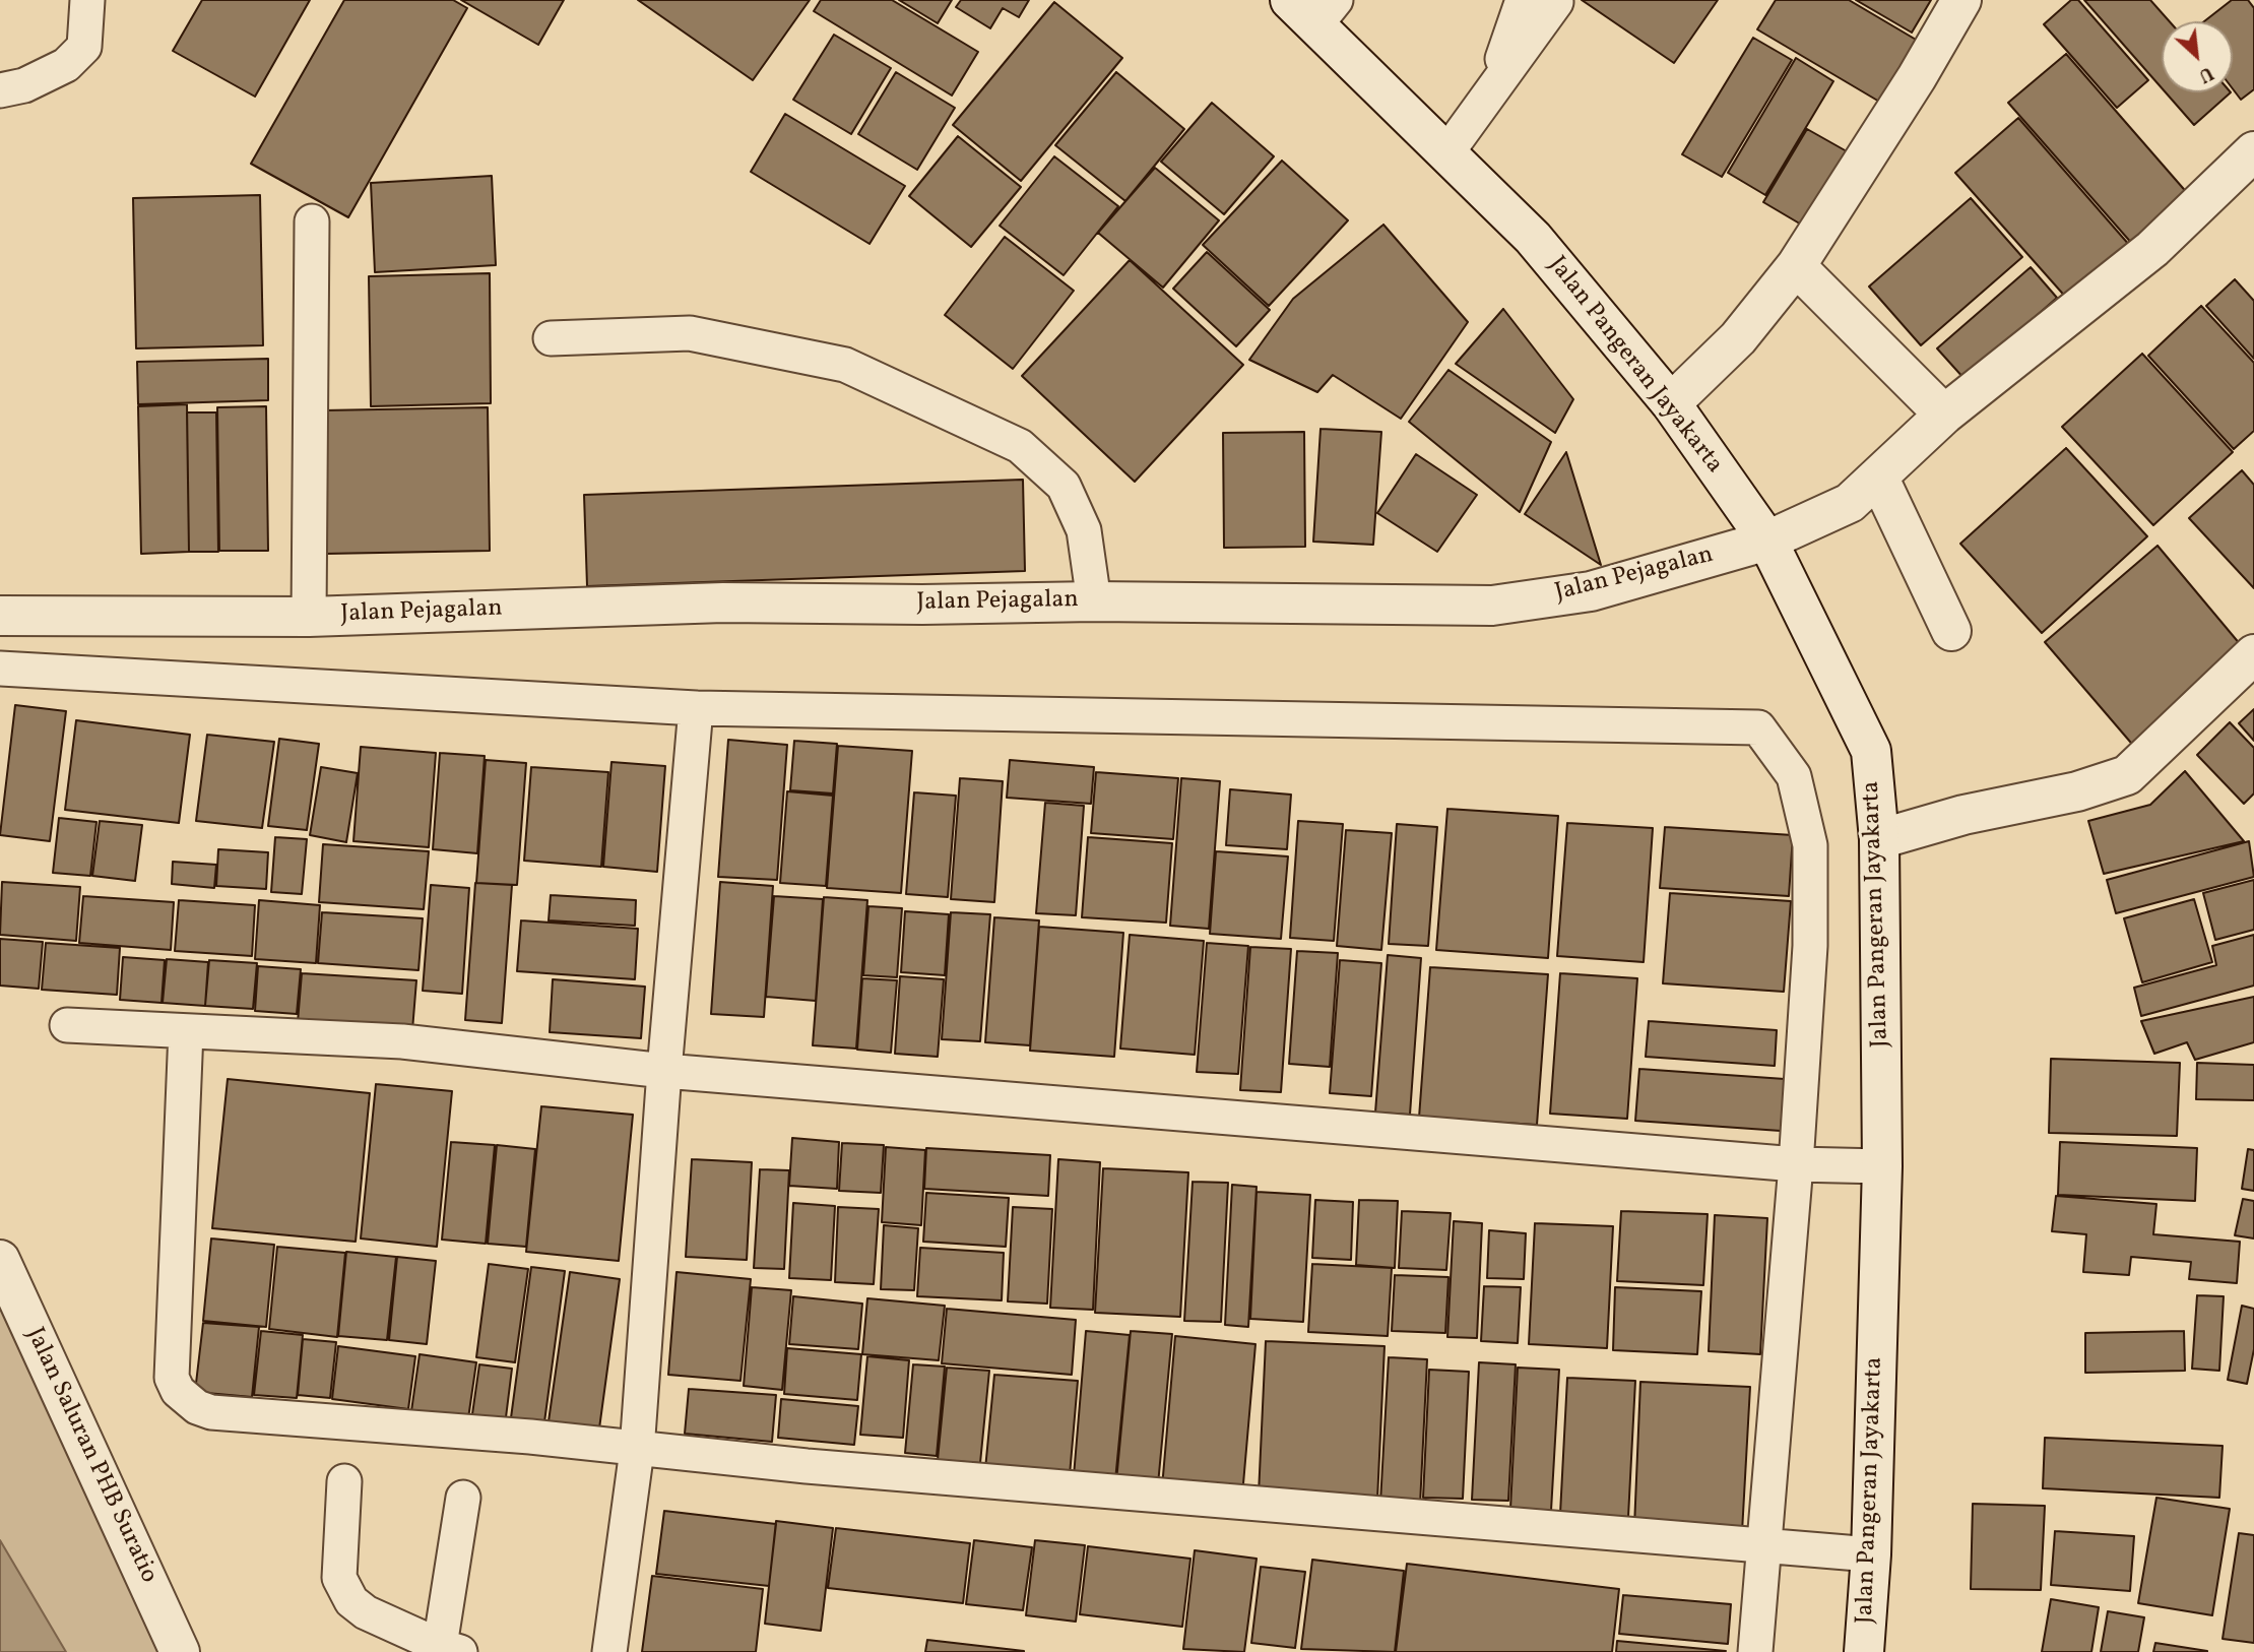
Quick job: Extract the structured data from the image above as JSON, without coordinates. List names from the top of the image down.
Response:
{
  "streets": {
    "street": ["Jalan Pangeran Jayakarta", "Jalan Pejagalan", "Jalan Saluran PHB Suratio"]
  },
  "crossings": [
    ["Jalan Pangeran Jayakarta", "Jalan Pejagalan"]
  ],
  "north": "bottom right"
}
